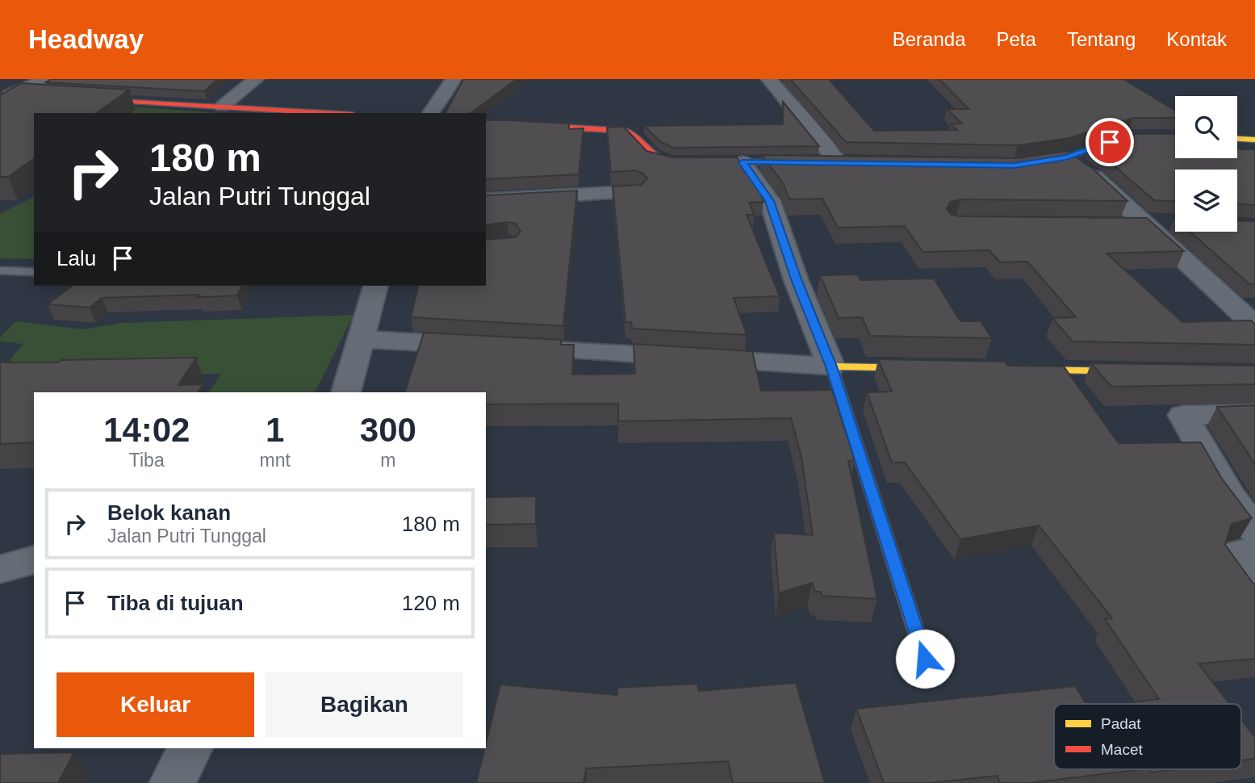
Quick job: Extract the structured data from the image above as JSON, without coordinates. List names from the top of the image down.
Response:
{
  "legend": ["Padat", "Macet"],
  "page": {
    "header": "Headway",
    "nav": [
      "Beranda",
      "Peta",
      "Tentang",
      "Kontak"
    ],
    "turn": ["180 m", "Jalan Putri Tunggal"],
    "then": "Lalu",
    "eta": [
      "14:02",
      "Tiba",
      "1",
      "mnt",
      "300",
      "m"
    ],
    "list": [
      {
        "name": "Belok kanan",
        "note": "Jalan Putri Tunggal",
        "value": "180 m"
      },
      {
        "name": "Tiba di tujuan",
        "value": "120 m"
      }
    ],
    "buttons": ["Keluar", "Bagikan"]
  }
}
